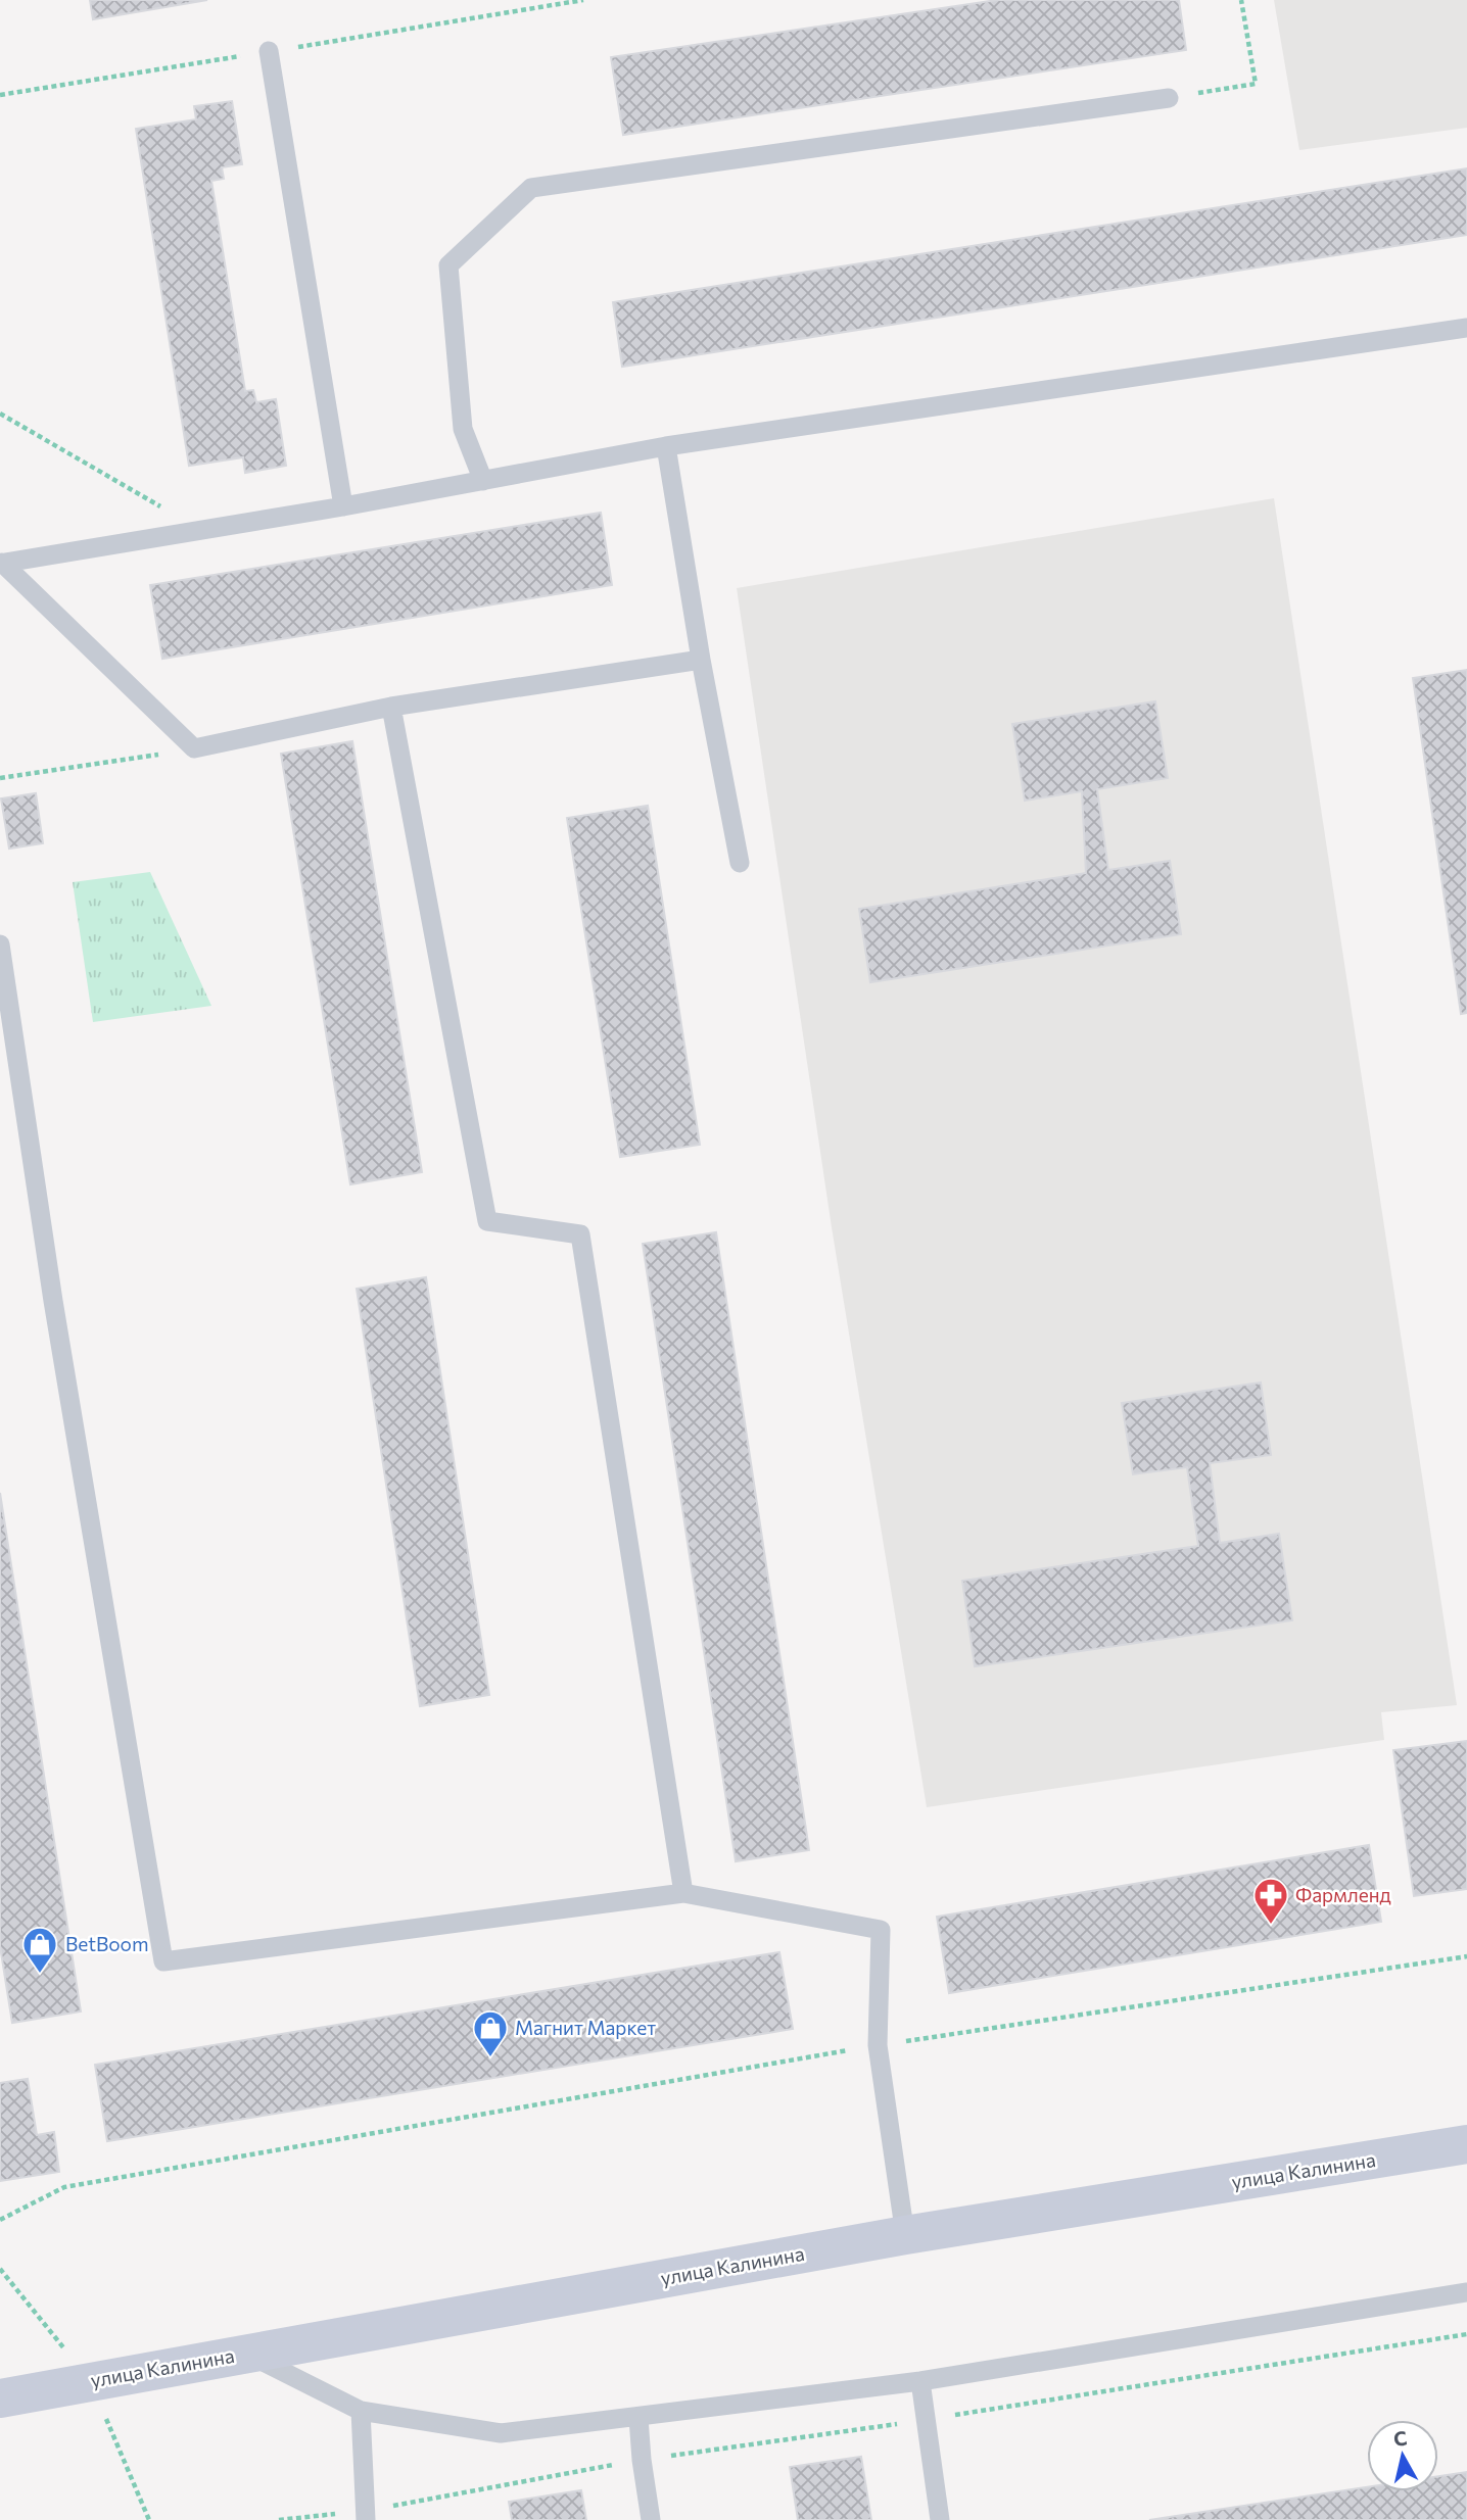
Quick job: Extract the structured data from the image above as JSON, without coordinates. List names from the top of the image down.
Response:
{
  "streets": {
    "street": ["улица Калинина"]
  },
  "places": {
    "pharmacy": ["Фармленд"],
    "shop": ["BetBoom", "Магнит Маркет"]
  },
  "north": "top"
}
